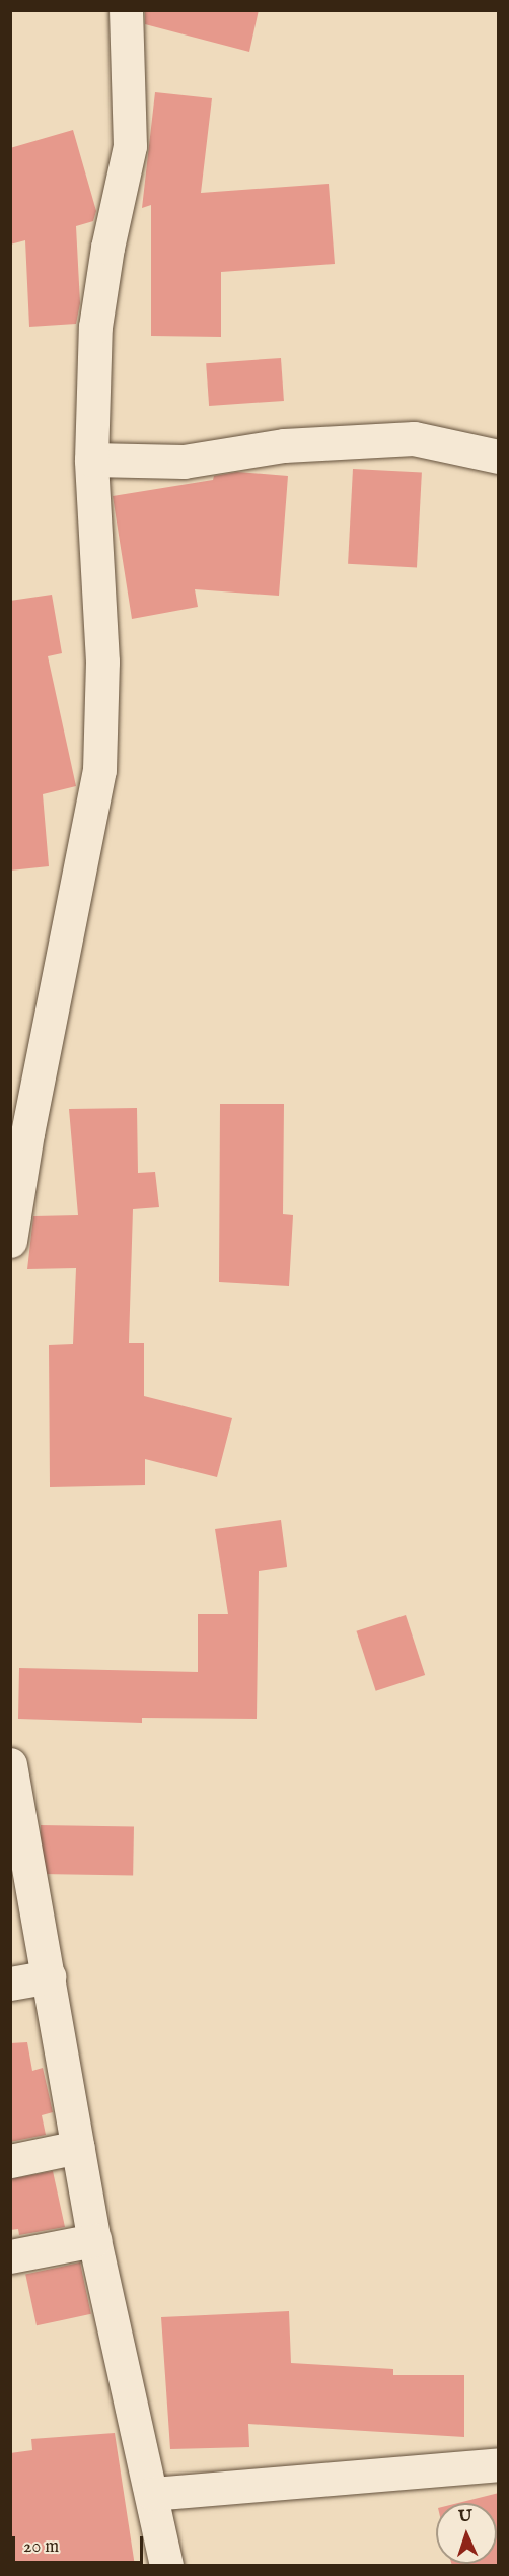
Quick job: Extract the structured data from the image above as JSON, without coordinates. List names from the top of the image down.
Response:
{
  "scale_bar": "20 m",
  "north": "top"
}
